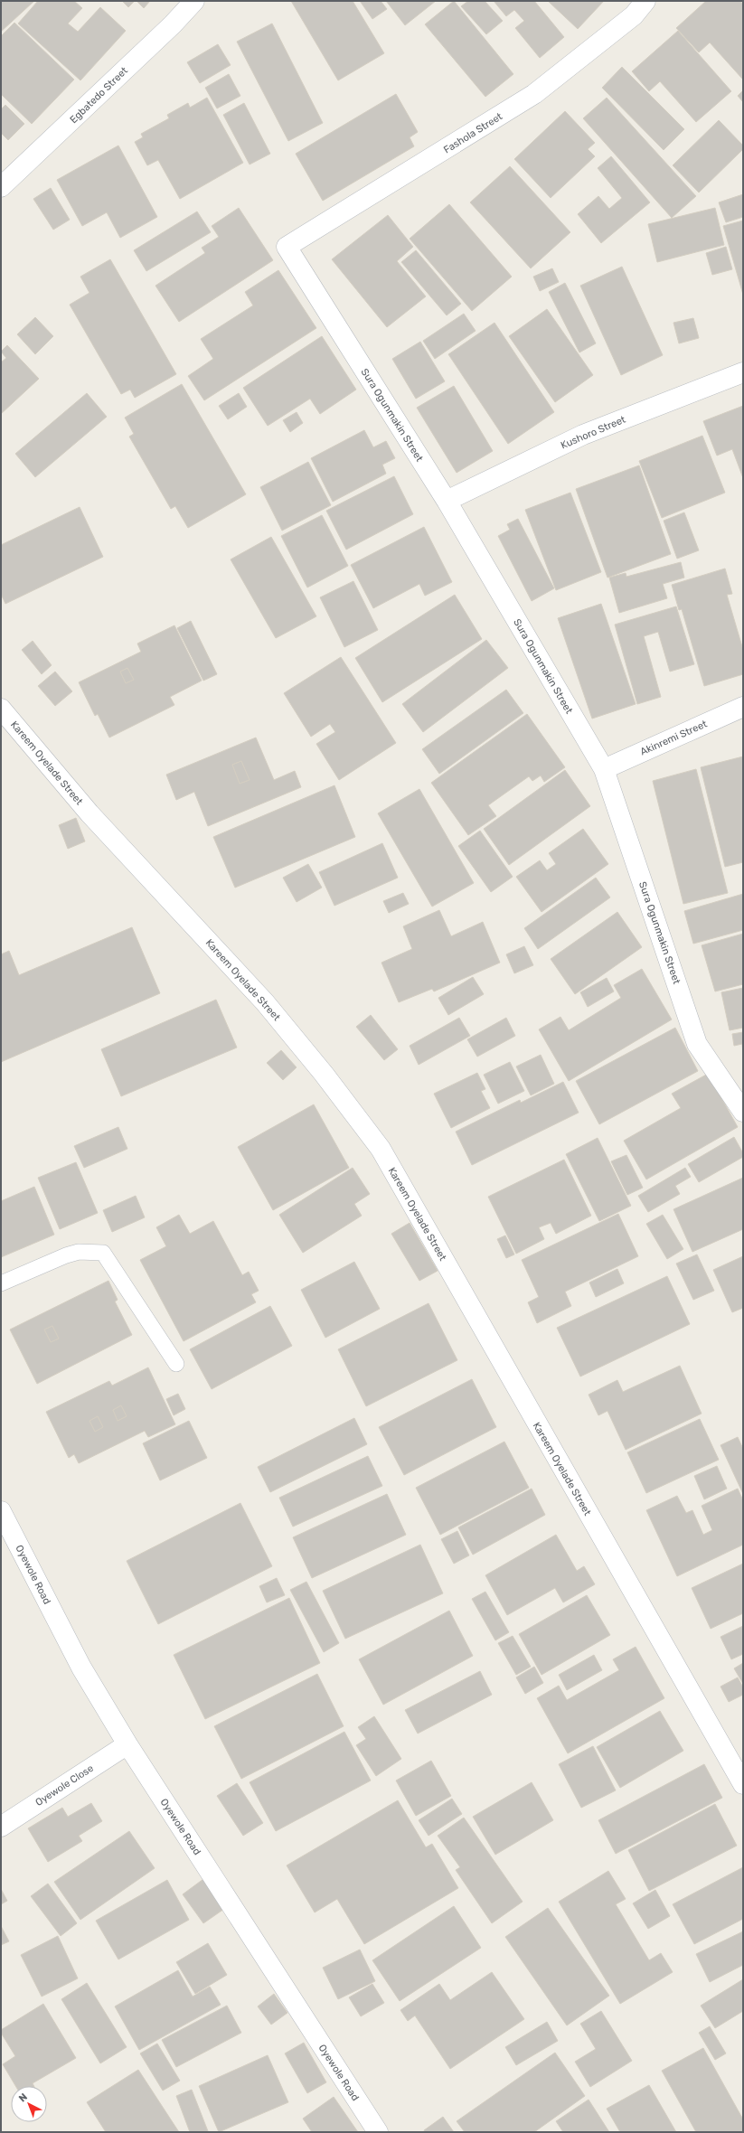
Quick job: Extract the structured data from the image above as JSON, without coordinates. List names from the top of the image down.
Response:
{
  "streets": {
    "street": [
      "Egbatedo Street",
      "Fashola Street",
      "Sura Ogunmakin Street",
      "Kushoro Street",
      "Akinremi Street",
      "Kareem Oyelade Street",
      "Oyewole Road",
      "Oyewole Close"
    ]
  },
  "crossings": [
    ["Fashola Street", "Sura Ogunmakin Street"],
    ["Sura Ogunmakin Street", "Kushoro Street"],
    ["Sura Ogunmakin Street", "Akinremi Street"],
    ["Oyewole Road", "Oyewole Close"]
  ],
  "north": "top left"
}
